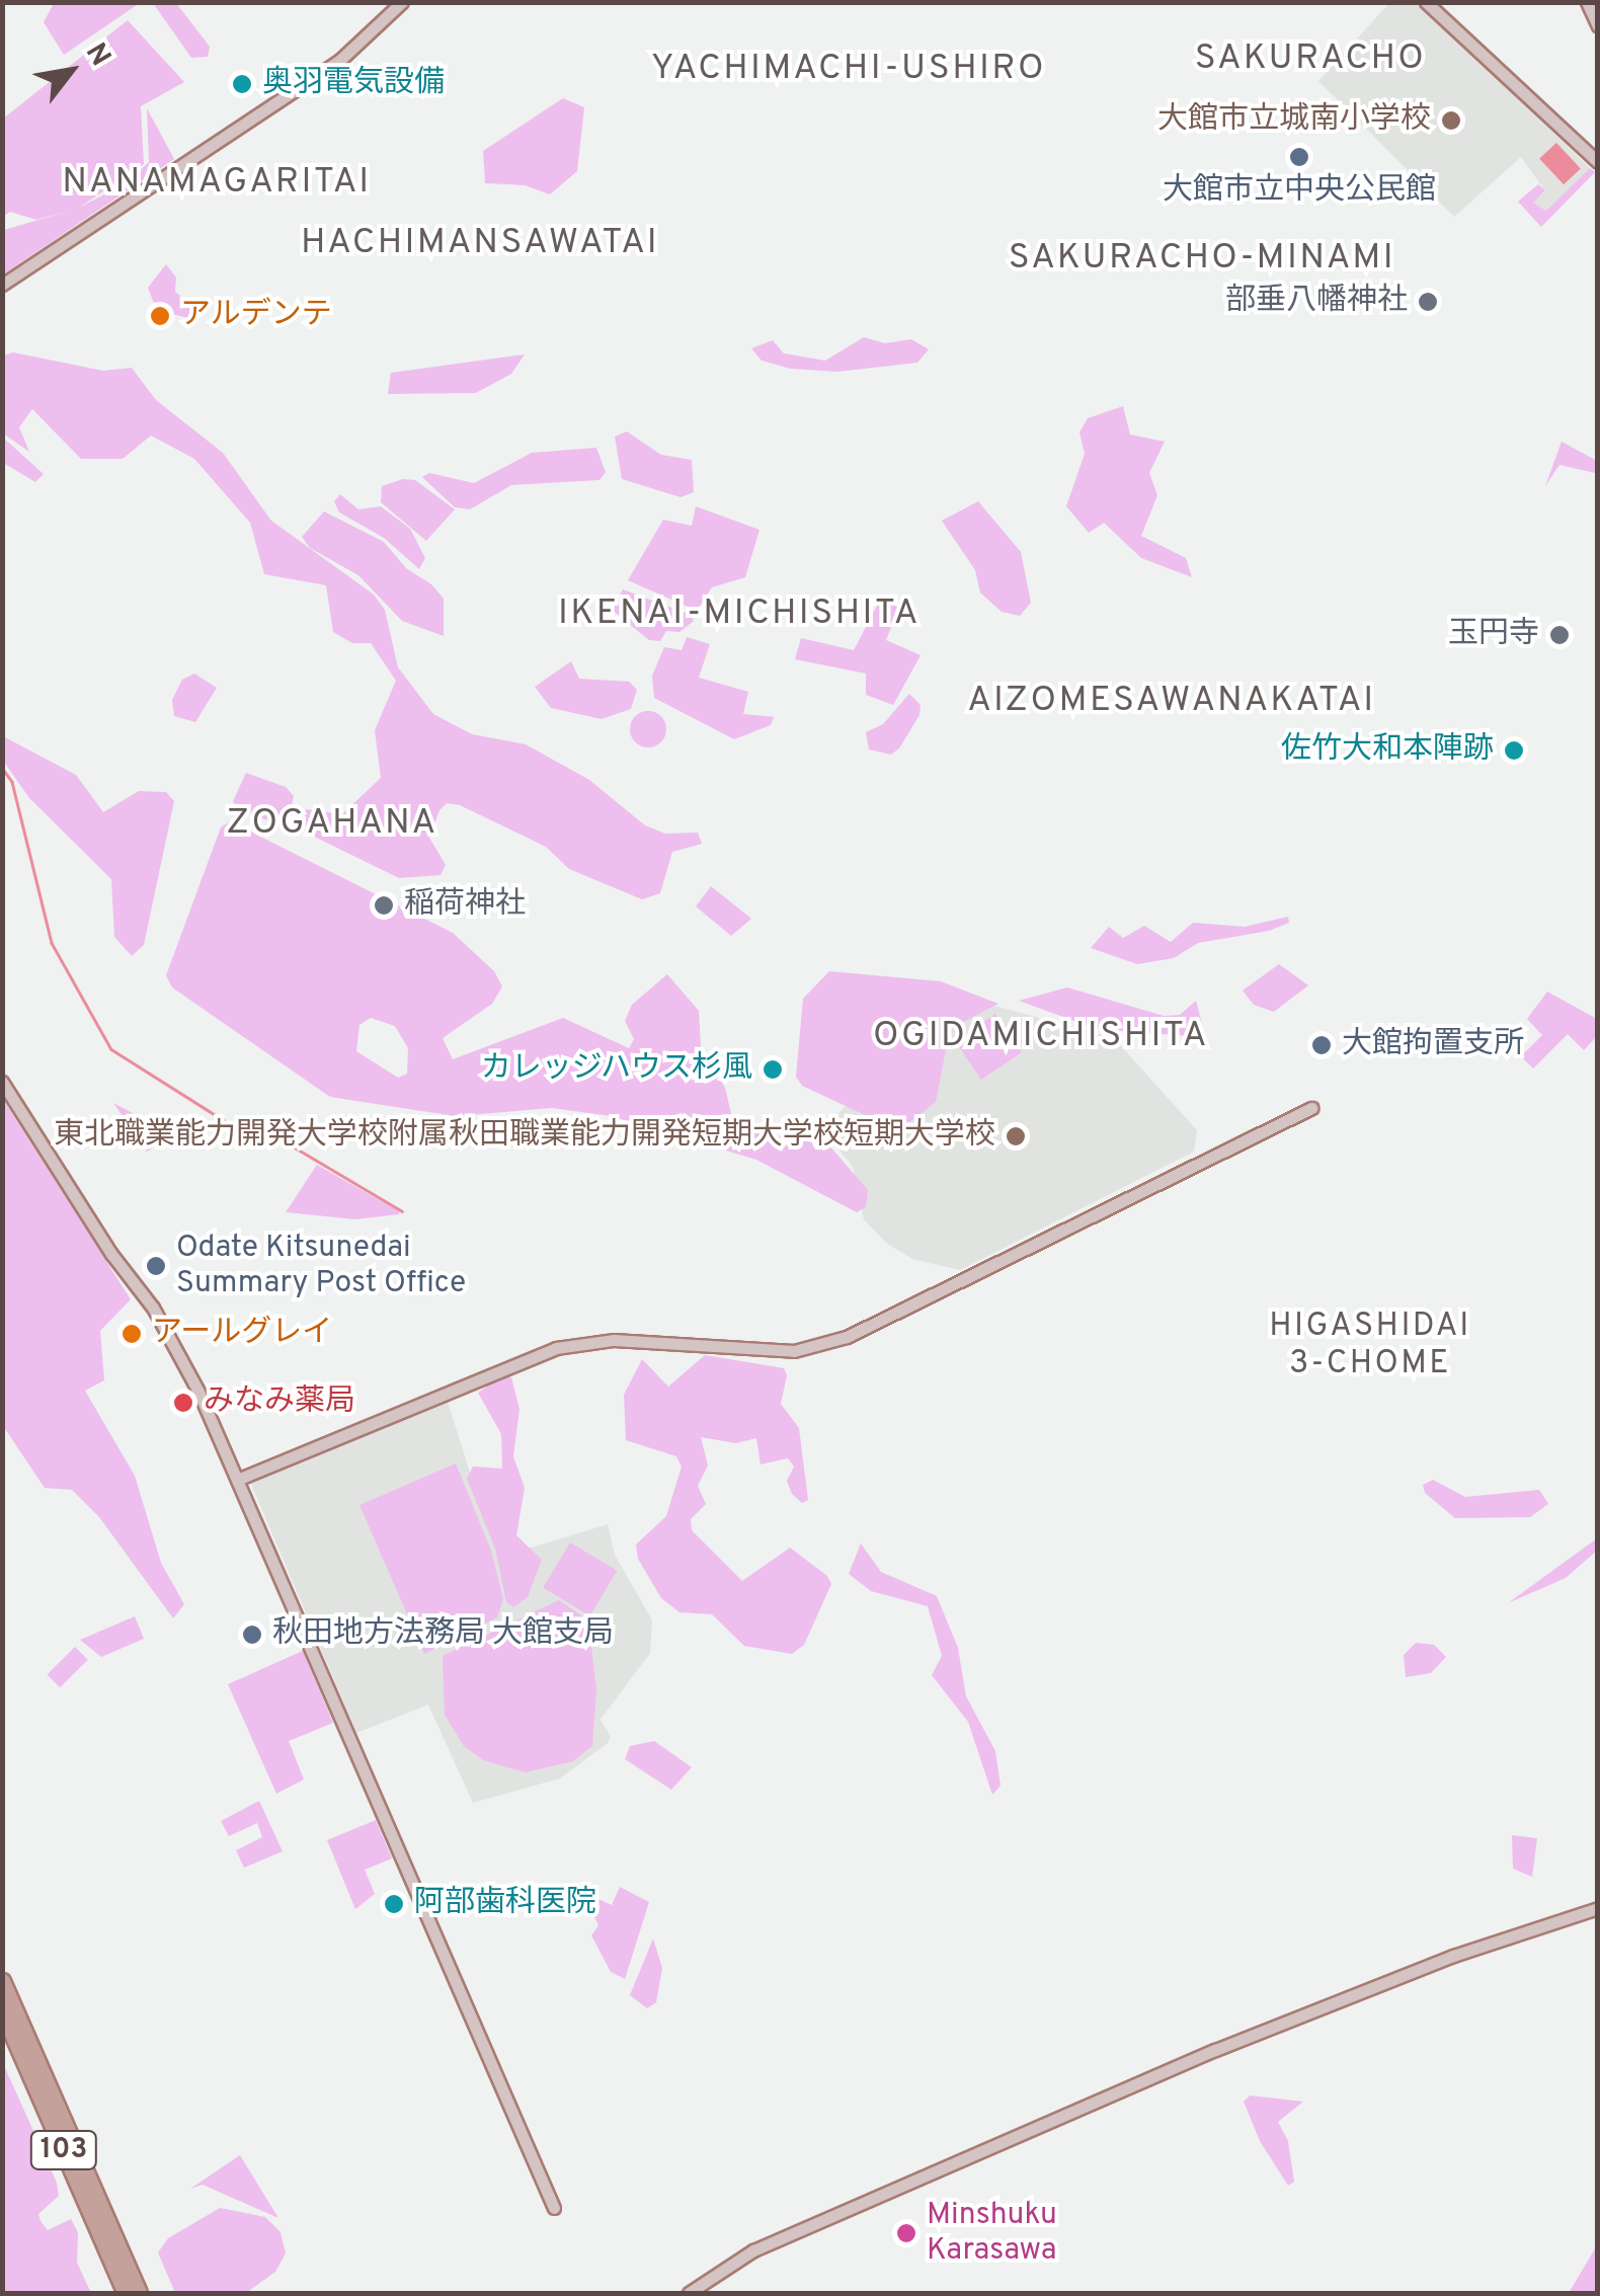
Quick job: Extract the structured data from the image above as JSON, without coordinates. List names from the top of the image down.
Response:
{
  "streets": {
    "highway": ["103"]
  },
  "districts": [
    "SAKURACHO",
    "YACHIMACHI-USHIRO",
    "NANAMAGARITAI",
    "HACHIMANSAWATAI",
    "SAKURACHO-MINAMI",
    "IKENAI-MICHISHITA",
    "AIZOMESAWANAKATAI",
    "ZOGAHANA",
    "OGIDAMICHISHITA",
    "HIGASHIDAI 3-CHOME"
  ],
  "places": [
    "奥羽電気設備",
    "大館市立城南小学校",
    "大館市立中央公民館",
    "部垂八幡神社",
    "アルデンテ",
    "玉円寺",
    "佐竹大和本陣跡",
    "稲荷神社",
    "大館拘置支所",
    "カレッジハウス杉風",
    "東北職業能力開発大学校附属秋田職業能力開発短期大学校短期大学校",
    "Odate Kitsunedai Summary Post Office",
    "アールグレイ",
    "みなみ薬局",
    "秋田地方法務局 大館支局",
    "阿部歯科医院",
    "Minshuku Karasawa"
  ],
  "north": "top right"
}
